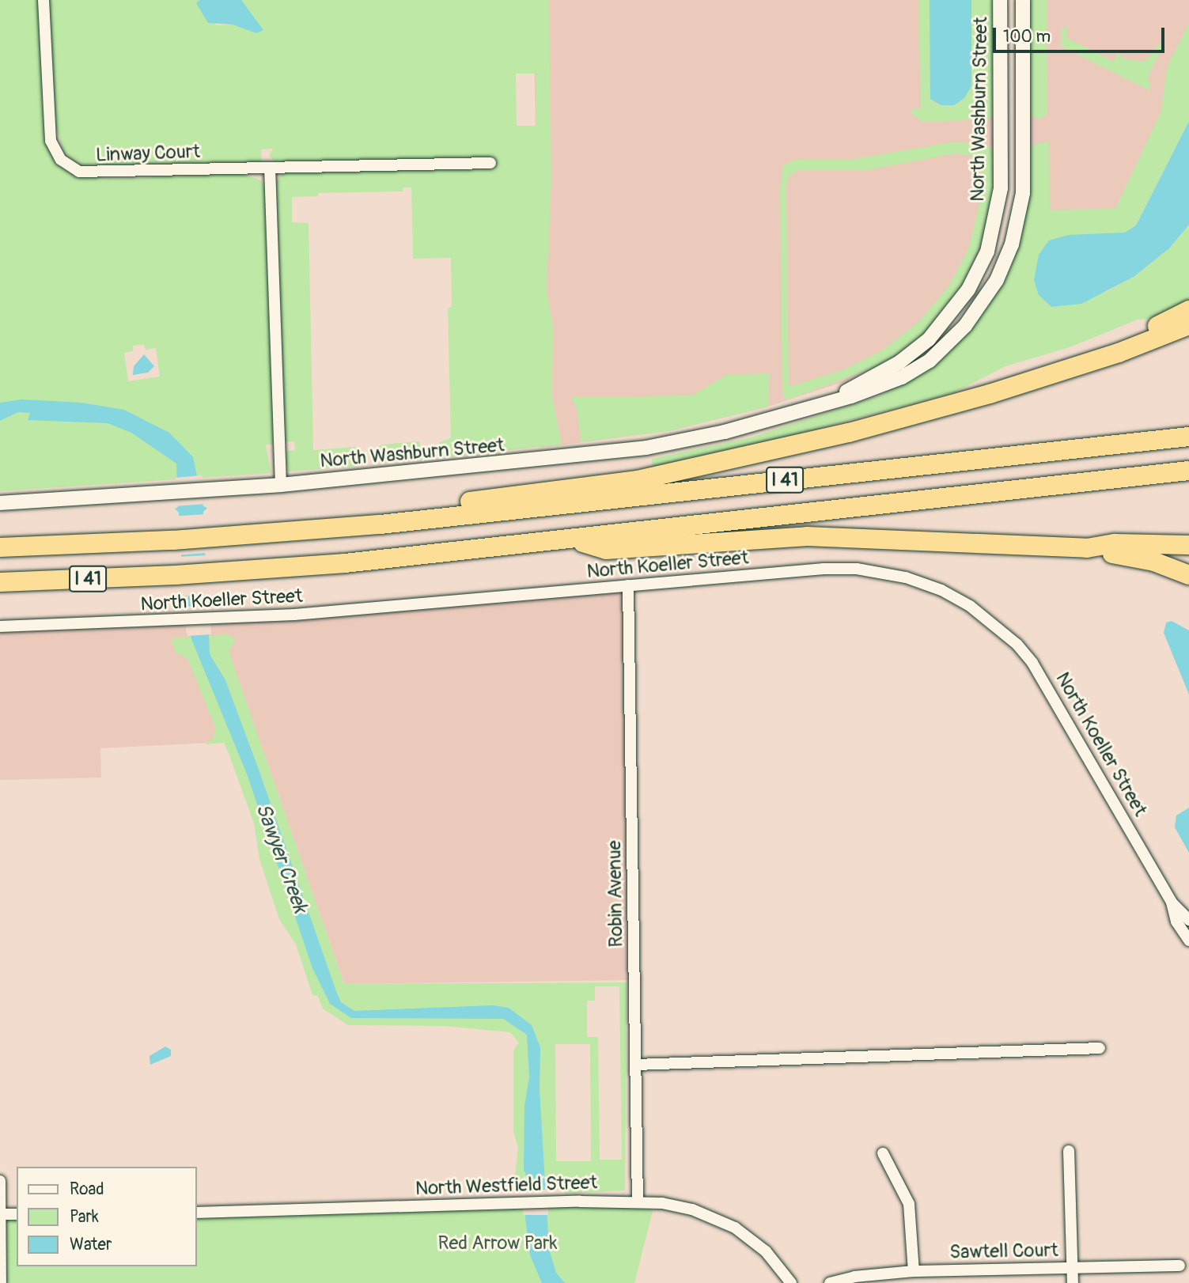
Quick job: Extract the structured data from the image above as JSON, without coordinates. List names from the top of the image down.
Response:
{
  "streets": {
    "highway": ["I 41"],
    "street": [
      "North Washburn Street",
      "Linway Court",
      "North Koeller Street",
      "Robin Avenue",
      "North Westfield Street",
      "Sawtell Court"
    ]
  },
  "crossings": [
    ["North Koeller Street", "Robin Avenue"],
    ["Robin Avenue", "North Westfield Street"]
  ],
  "water": ["Sawyer Creek"],
  "parks": ["Red Arrow Park"],
  "legend": ["Road", "Park", "Water"],
  "scale_bar": "100 m"
}
